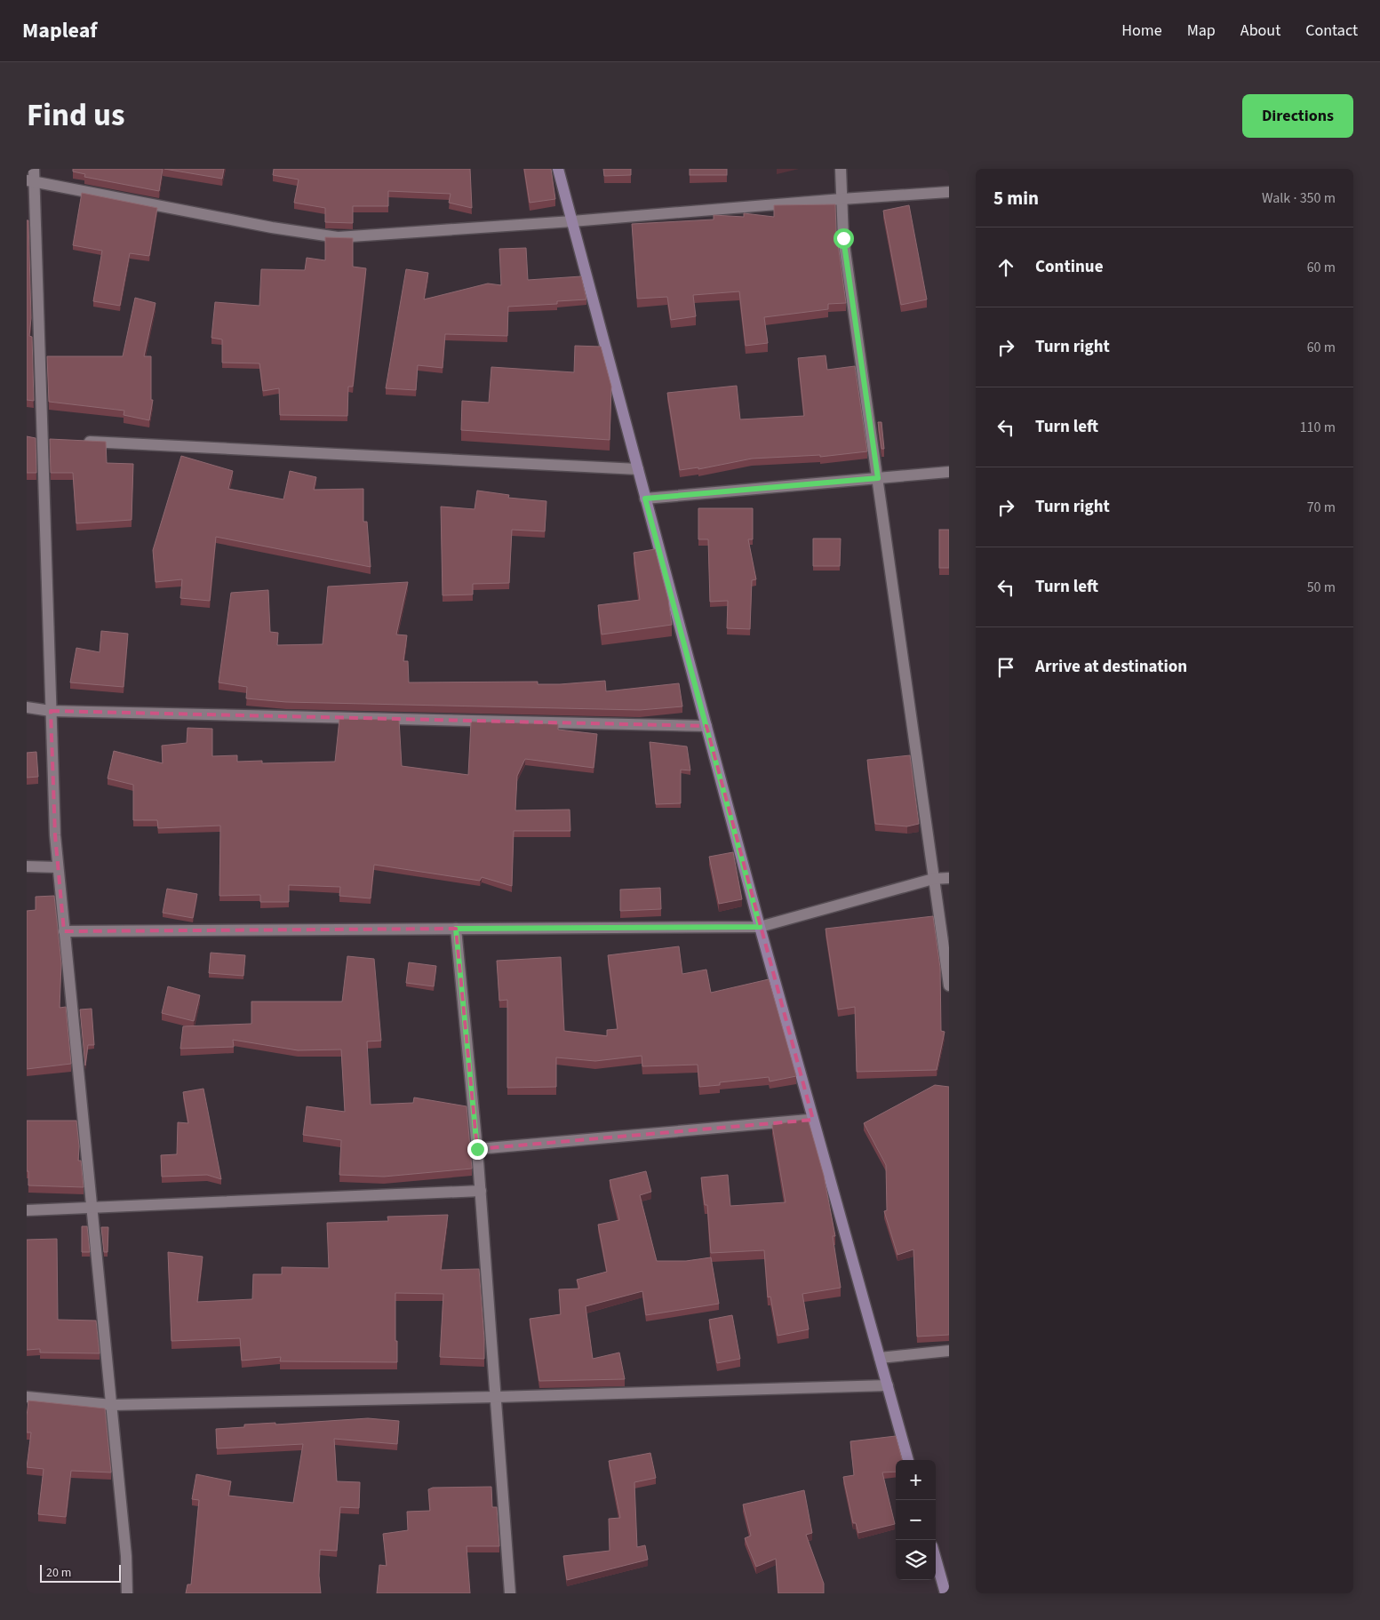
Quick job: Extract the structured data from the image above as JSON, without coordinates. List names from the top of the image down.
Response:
{
  "scale_bar": "20 m",
  "page": {
    "header": "Mapleaf",
    "nav": [
      "Home",
      "Map",
      "About",
      "Contact"
    ],
    "title": "Find us",
    "buttons": "Directions",
    "heading": ["5 min", "Walk · 350 m"],
    "list": [
      ["Continue", "60 m"],
      ["Turn right", "60 m"],
      ["Turn left", "110 m"],
      ["Turn right", "70 m"],
      ["Turn left", "50 m"],
      "Arrive at destination"
    ],
    "map_buttons": ["+", "−"],
    "scale": "20 m"
  }
}
